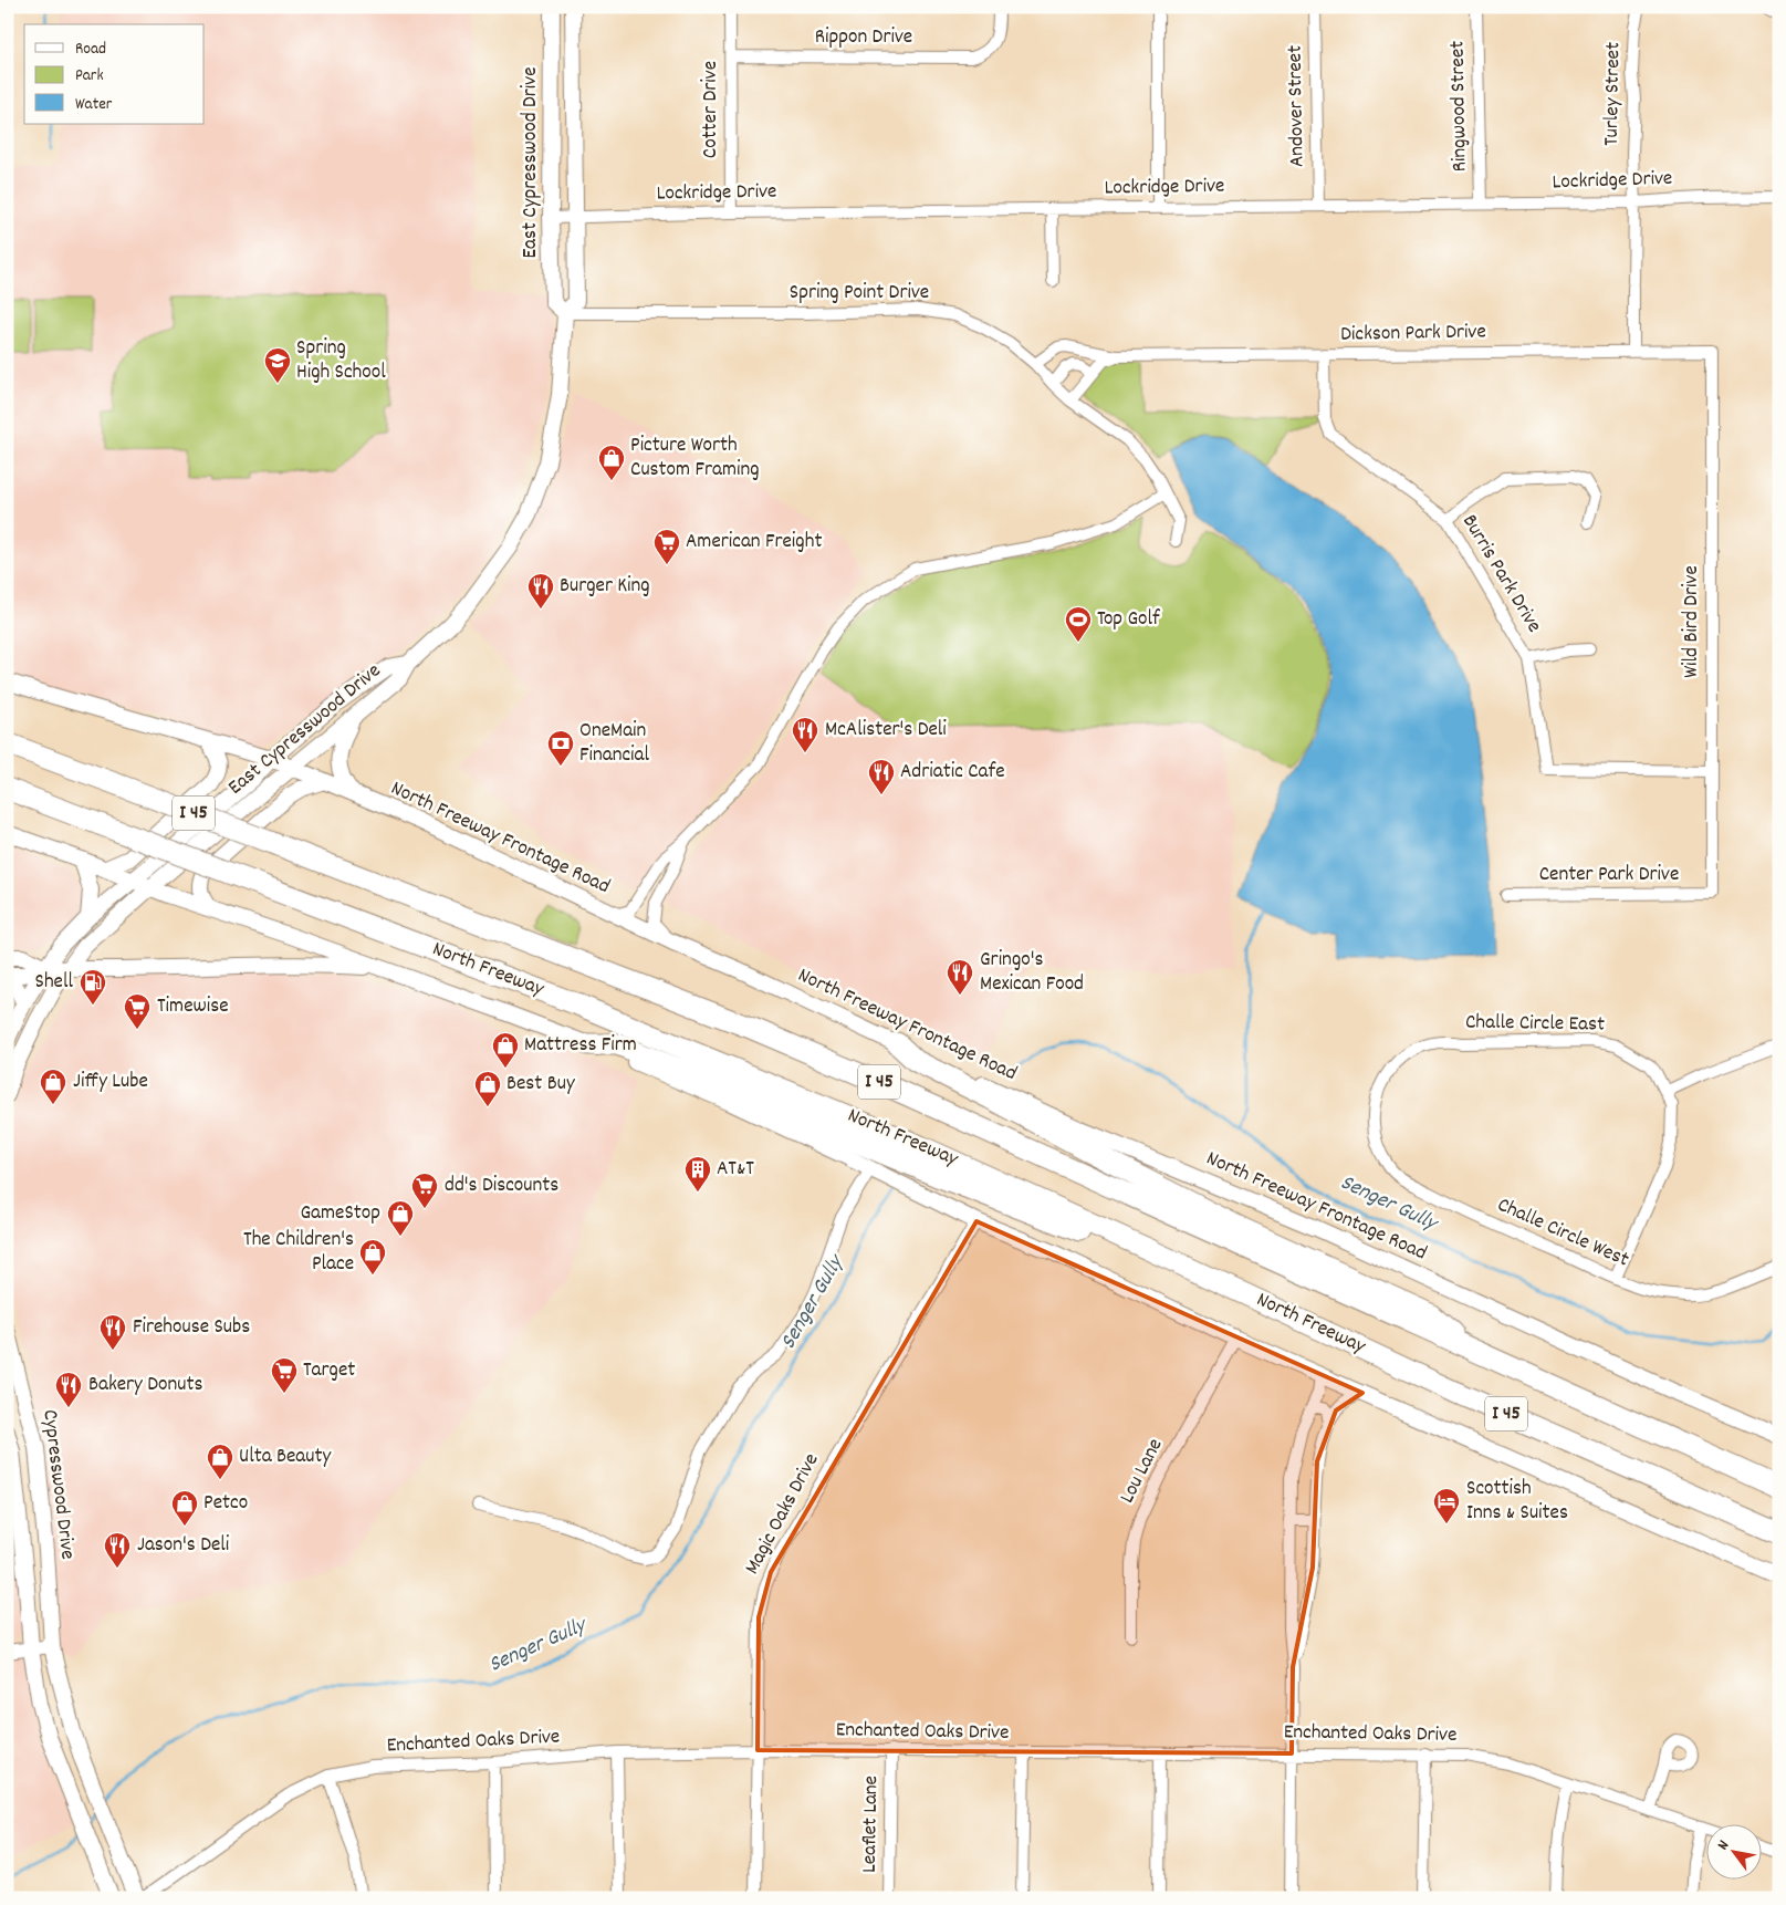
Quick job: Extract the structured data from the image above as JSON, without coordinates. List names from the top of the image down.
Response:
{
  "streets": {
    "highway": ["I 45", "North Freeway"],
    "main road": ["East Cypresswood Drive", "North Freeway Frontage Road", "Cypresswood Drive"],
    "street": [
      "Rippon Drive",
      "Turley Street",
      "Andover Street",
      "Ringwood Street",
      "Cotter Drive",
      "Lockridge Drive",
      "Spring Point Drive",
      "Dickson Park Drive",
      "Burris Park Drive",
      "Wild Bird Drive",
      "Center Park Drive",
      "Challe Circle East",
      "Challe Circle West",
      "Lou Lane",
      "Magic Oaks Drive",
      "Enchanted Oaks Drive",
      "Leaflet Lane"
    ]
  },
  "crossings": [
    ["Rippon Drive", "Cotter Drive"],
    ["Turley Street", "Lockridge Drive"],
    ["Turley Street", "Dickson Park Drive"],
    ["Andover Street", "Lockridge Drive"],
    ["Ringwood Street", "Lockridge Drive"],
    ["Cotter Drive", "Lockridge Drive"],
    ["East Cypresswood Drive", "Lockridge Drive"],
    ["East Cypresswood Drive", "Spring Point Drive"],
    ["East Cypresswood Drive", "North Freeway Frontage Road"],
    ["Spring Point Drive", "Dickson Park Drive"],
    ["Dickson Park Drive", "Burris Park Drive"],
    ["Dickson Park Drive", "Wild Bird Drive"],
    ["Burris Park Drive", "Wild Bird Drive"],
    ["Wild Bird Drive", "Center Park Drive"],
    ["Challe Circle East", "Challe Circle West"],
    ["Magic Oaks Drive", "Enchanted Oaks Drive"],
    ["Enchanted Oaks Drive", "Leaflet Lane"]
  ],
  "water": ["Senger Gully"],
  "places": {
    "school or university": ["Spring High School"],
    "shop": [
      "Picture Worth Custom Framing",
      "Mattress Firm",
      "Jiffy Lube",
      "Best Buy",
      "GameStop",
      "The Children's Place",
      "Ulta Beauty",
      "Petco"
    ],
    "supermarket": [
      "American Freight",
      "Timewise",
      "dd's Discounts",
      "Target"
    ],
    "restaurant": [
      "Burger King",
      "McAlister's Deli",
      "Adriatic Cafe",
      "Gringo's Mexican Food",
      "Firehouse Subs",
      "Bakery Donuts",
      "Jason's Deli"
    ],
    "sports": ["Top Golf"],
    "bank": ["OneMain Financial"],
    "fuel station": ["Shell"],
    "building": ["AT&T"],
    "hotel": ["Scottish Inns & Suites"]
  },
  "legend": ["Road", "Park", "Water"],
  "north": "top left"
}
